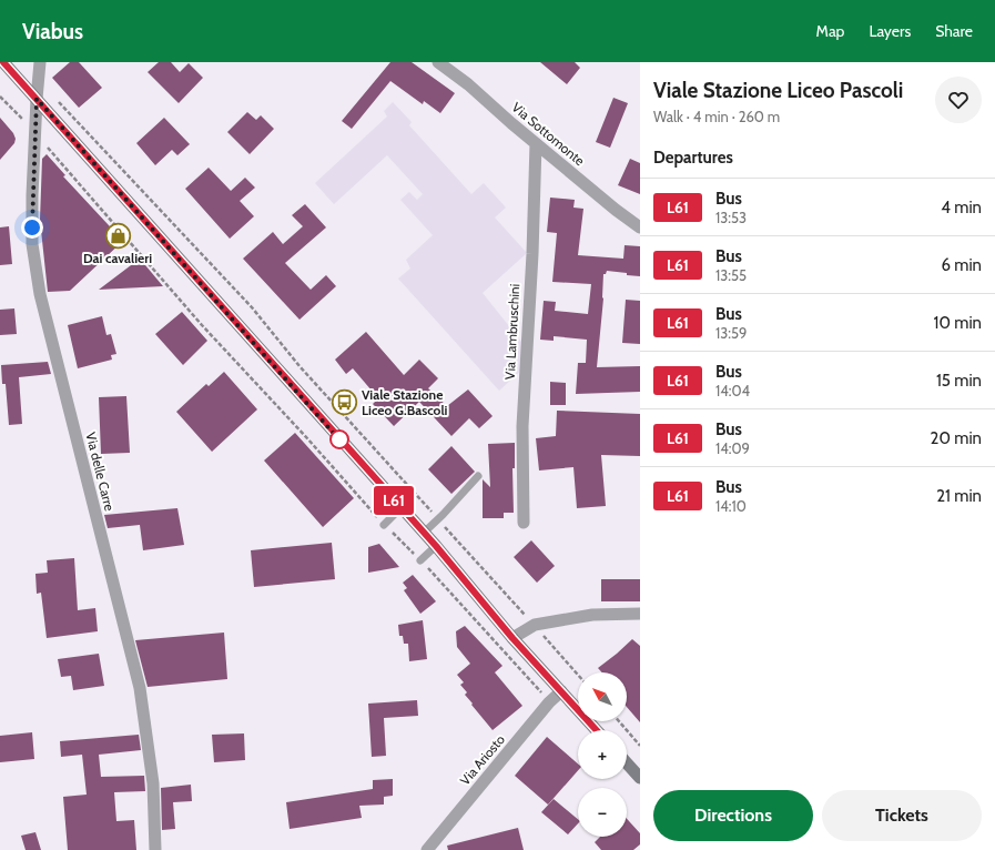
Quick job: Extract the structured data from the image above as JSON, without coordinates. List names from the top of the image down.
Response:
{
  "streets": {
    "street": [
      "Via Sottomonte",
      "Via Lambruschini",
      "Via delle Carre",
      "Via Ariosto"
    ]
  },
  "crossings": [
    ["Via Sottomonte", "Via Lambruschini"]
  ],
  "places": {
    "shop": ["Dai cavalieri"],
    "bus stop": ["Viale Stazione Liceo G.Bascoli"]
  },
  "lines": ["bus line L61"],
  "north": "top left",
  "page": {
    "header": "Viabus",
    "nav": ["Map", "Layers", "Share"],
    "on_map": "L61",
    "heading": [
      ["Viale Stazione Liceo Pascoli", "Walk · 4 min · 260 m"],
      "Departures"
    ],
    "list": [
      {
        "mark": "L61",
        "name": "Bus",
        "note": "13:53",
        "value": "4 min"
      },
      {
        "mark": "L61",
        "name": "Bus",
        "note": "13:55",
        "value": "6 min"
      },
      {
        "mark": "L61",
        "name": "Bus",
        "note": "13:59",
        "value": "10 min"
      },
      {
        "mark": "L61",
        "name": "Bus",
        "note": "14:04",
        "value": "15 min"
      },
      {
        "mark": "L61",
        "name": "Bus",
        "note": "14:09",
        "value": "20 min"
      },
      {
        "mark": "L61",
        "name": "Bus",
        "note": "14:10",
        "value": "21 min"
      }
    ],
    "map_buttons": ["+", "−"],
    "buttons": ["Directions", "Tickets"]
  }
}
